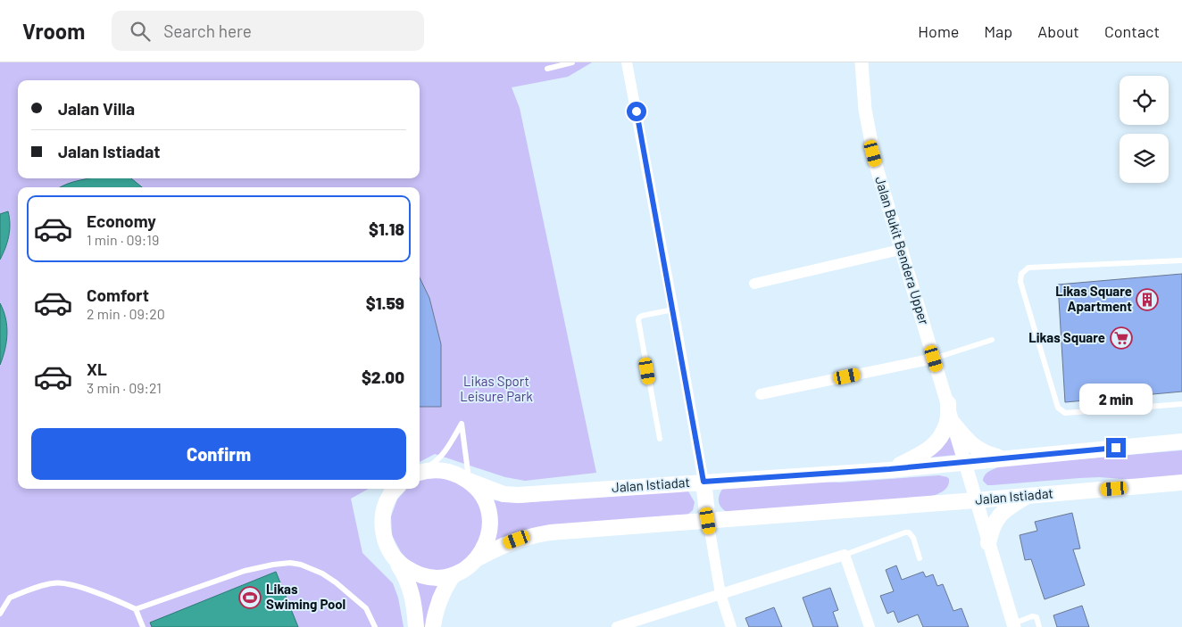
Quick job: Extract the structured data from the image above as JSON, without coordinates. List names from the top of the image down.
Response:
{
  "streets": {
    "main road": ["Jalan Istiadat"],
    "street": ["Jalan Bukit Bendera Upper"]
  },
  "crossings": [
    ["Jalan Bukit Bendera Upper", "Jalan Istiadat"]
  ],
  "parks": ["Likas Sport Leisure Park"],
  "places": {
    "building": ["Likas Square Apartment"],
    "supermarket": ["Likas Square"],
    "sports": ["Likas Swiming Pool"]
  },
  "page": {
    "header": "Vroom",
    "search": "Search here",
    "nav": [
      "Home",
      "Map",
      "About",
      "Contact"
    ],
    "banner": ["Jalan Villa", "Jalan Istiadat"],
    "list": [
      {
        "name": "Economy",
        "note": "1 min · 09:19",
        "value": "$1.18"
      },
      {
        "name": "Comfort",
        "note": "2 min · 09:20",
        "value": "$1.59"
      },
      {
        "name": "XL",
        "note": "3 min · 09:21",
        "value": "$2.00"
      }
    ],
    "bubble": "2 min",
    "buttons": "Confirm"
  }
}
